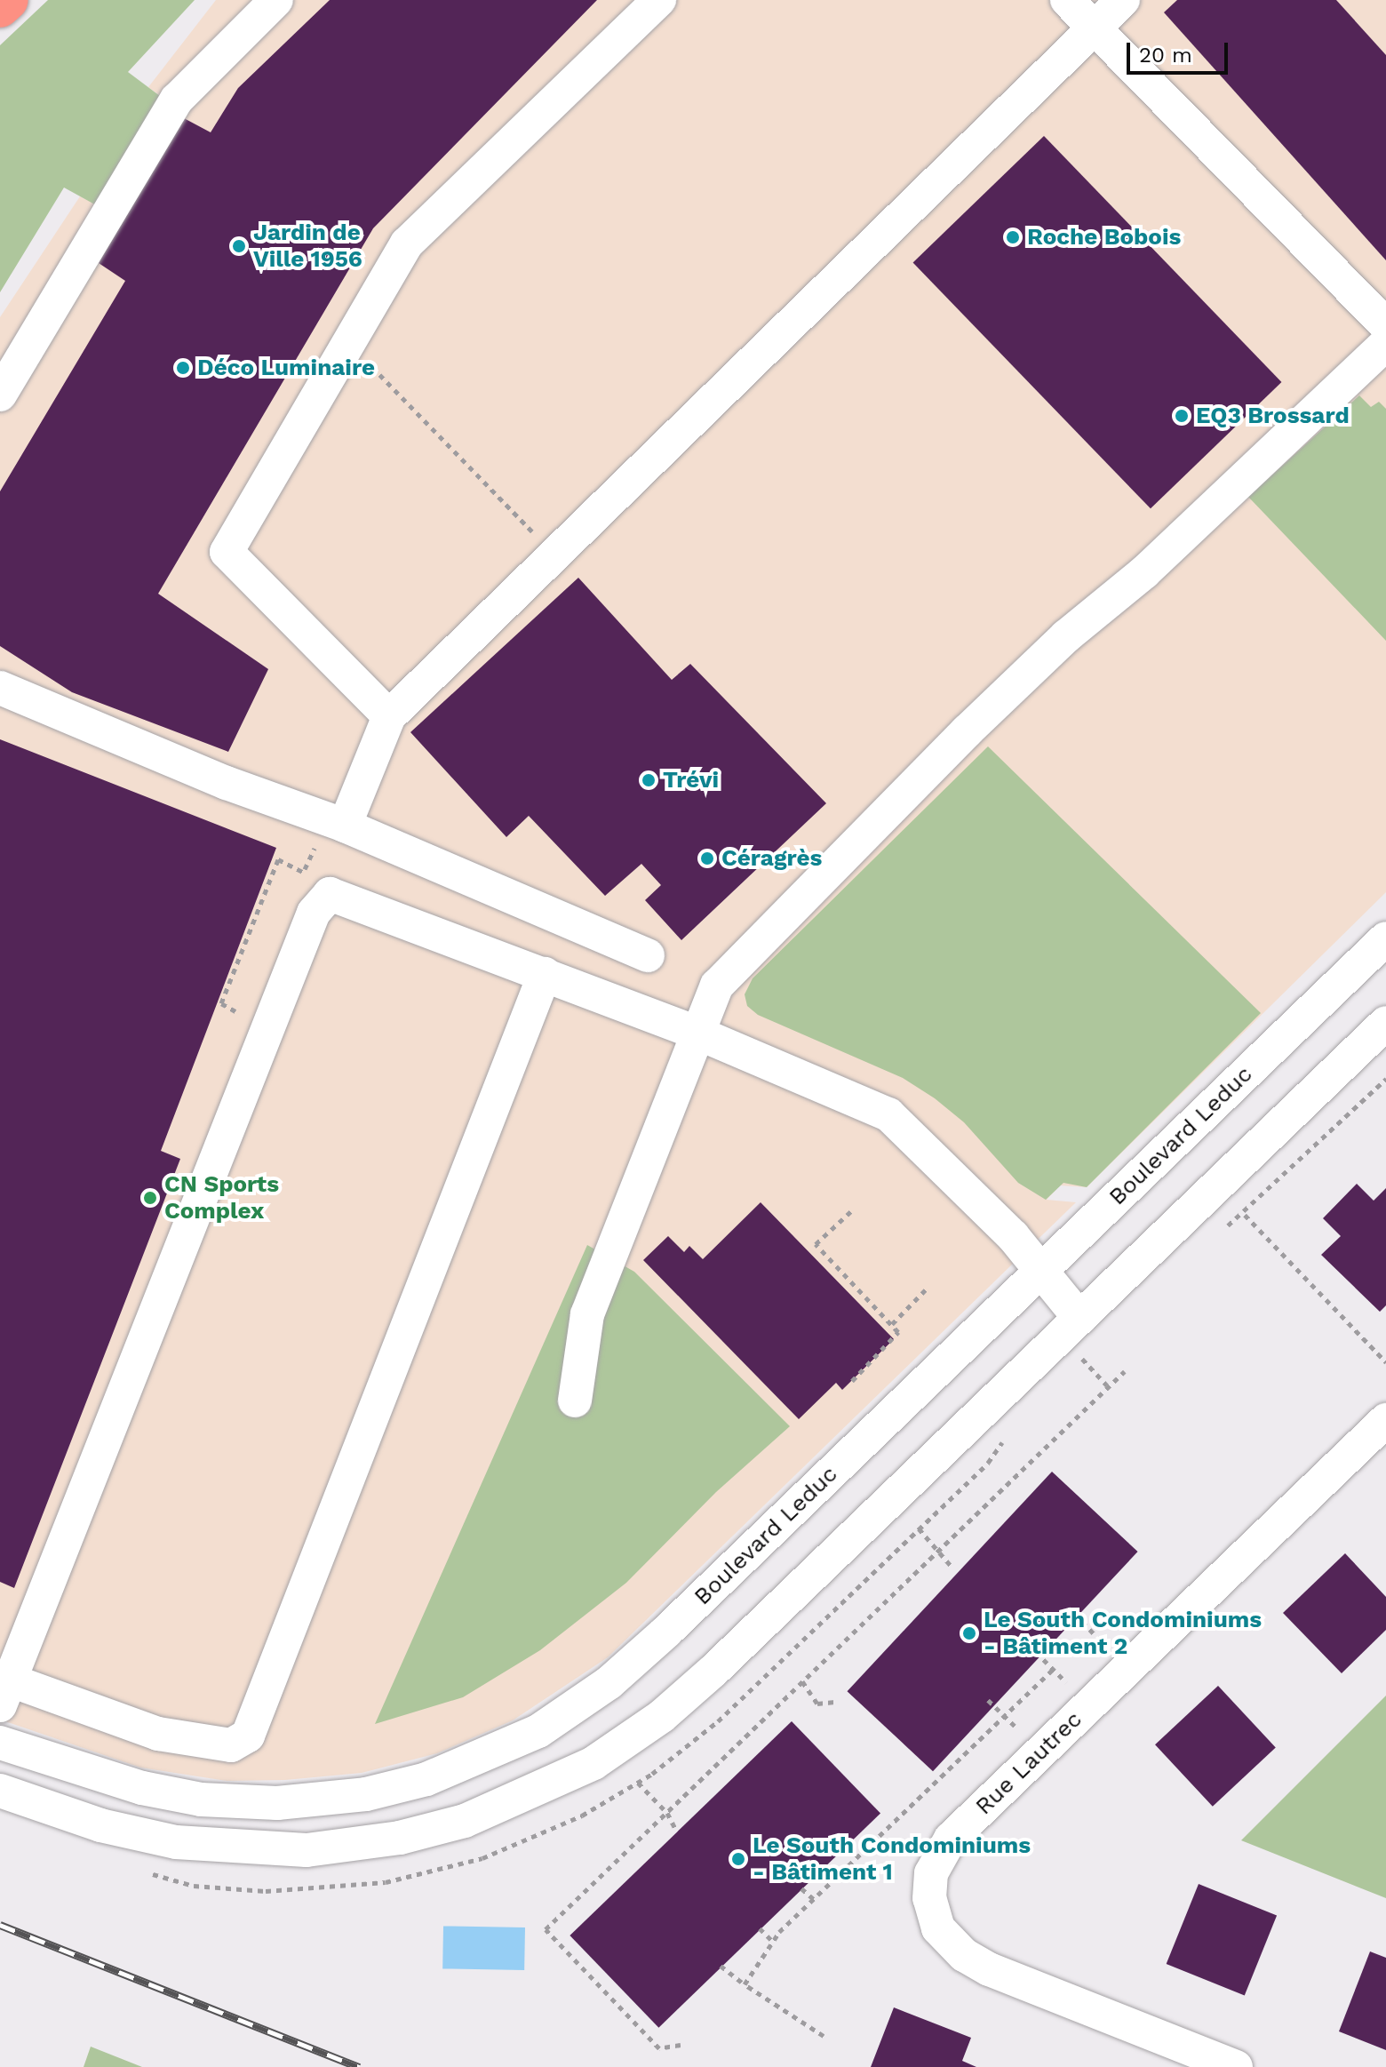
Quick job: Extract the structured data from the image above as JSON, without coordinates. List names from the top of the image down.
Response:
{
  "streets": {
    "street": ["Boulevard Leduc", "Rue Lautrec"]
  },
  "places": [
    "Roche Bobois",
    "Jardin de Ville 1956",
    "Déco Luminaire",
    "EQ3 Brossard",
    "Trévi",
    "Céragrès",
    "CN Sports Complex",
    "Le South Condominiums - Bâtiment 2",
    "Le South Condominiums - Bâtiment 1"
  ],
  "scale_bar": "20 m"
}
